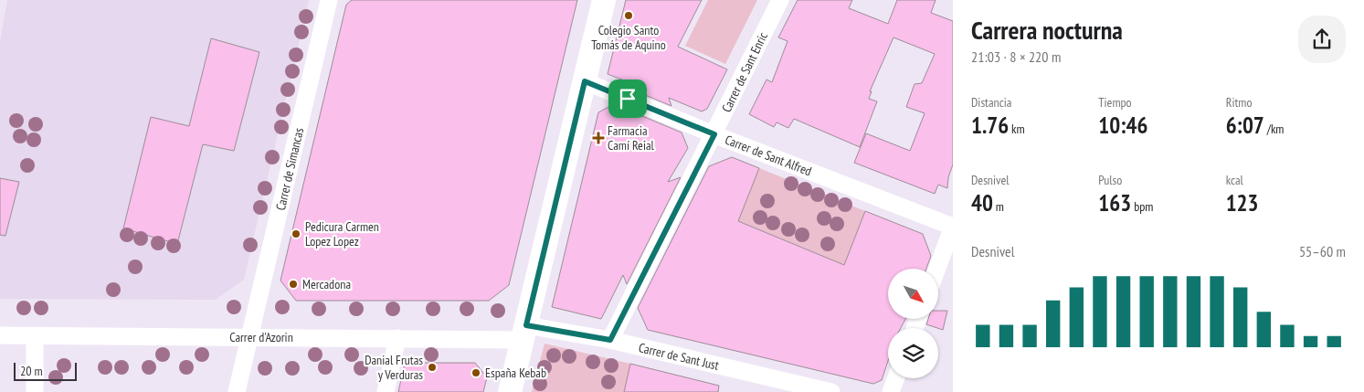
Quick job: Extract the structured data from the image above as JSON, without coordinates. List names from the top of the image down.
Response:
{
  "streets": {
    "street": [
      "Carrer de Sant Enric",
      "Carrer de Sant Alfred",
      "Carrer de Simancas",
      "Carrer d'Azorin",
      "Carrer de Sant Just"
    ]
  },
  "crossings": [
    ["Carrer de Sant Enric", "Carrer de Sant Alfred"],
    ["Carrer de Sant Enric", "Carrer de Sant Just"],
    ["Carrer de Simancas", "Carrer d'Azorin"],
    ["Carrer d'Azorin", "Carrer de Sant Just"]
  ],
  "places": {
    "other": [
      "Colegio Santo Tomás de Aquino",
      "Pedicura Carmen Lopez Lopez",
      "Mercadona",
      "Danial Frutas y Verduras",
      "España Kebab"
    ],
    "health": ["Farmacia Camí Reial"]
  },
  "scale_bar": "20 m",
  "north": "bottom right",
  "page": {
    "heading": ["Carrera nocturna", "21:03 · 8 × 220 m"],
    "stats": [
      ["Distancia", "1.76 km"],
      ["Tiempo", "10:46"],
      ["Ritmo", "6:07 /km"],
      ["Desnivel", "40 m"],
      ["Pulso", "163 bpm"],
      ["kcal", "123"]
    ],
    "chart": ["Desnivel", "55–60 m"],
    "scale": "20 m"
  }
}
